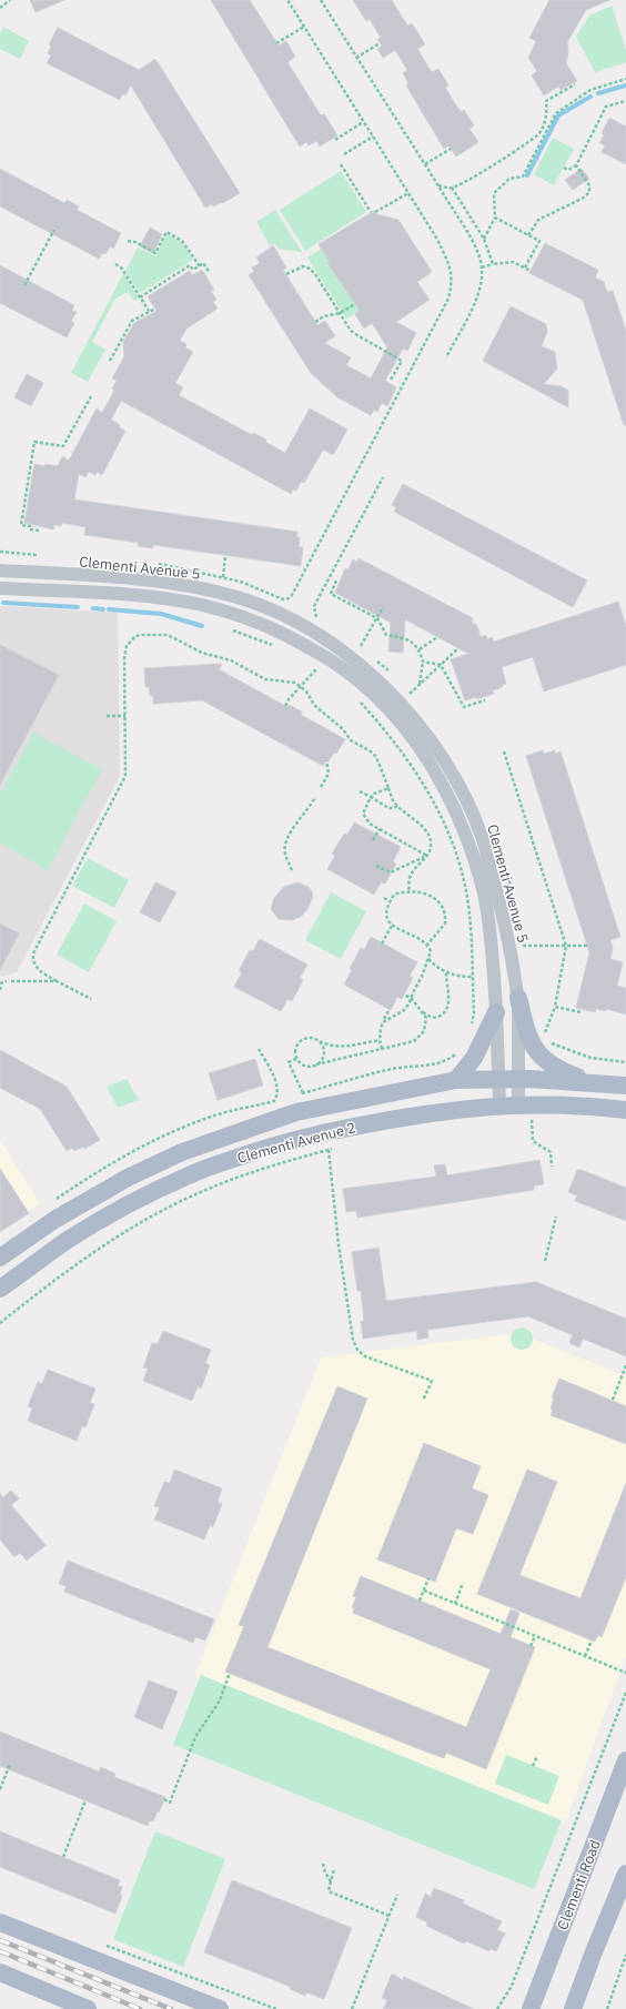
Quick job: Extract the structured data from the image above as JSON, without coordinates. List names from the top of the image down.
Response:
{
  "streets": {
    "main road": ["Clementi Avenue 2", "Clementi Road"],
    "street": ["Clementi Avenue 5"]
  },
  "crossings": [
    ["Clementi Avenue 5", "Clementi Avenue 2"]
  ]
}
